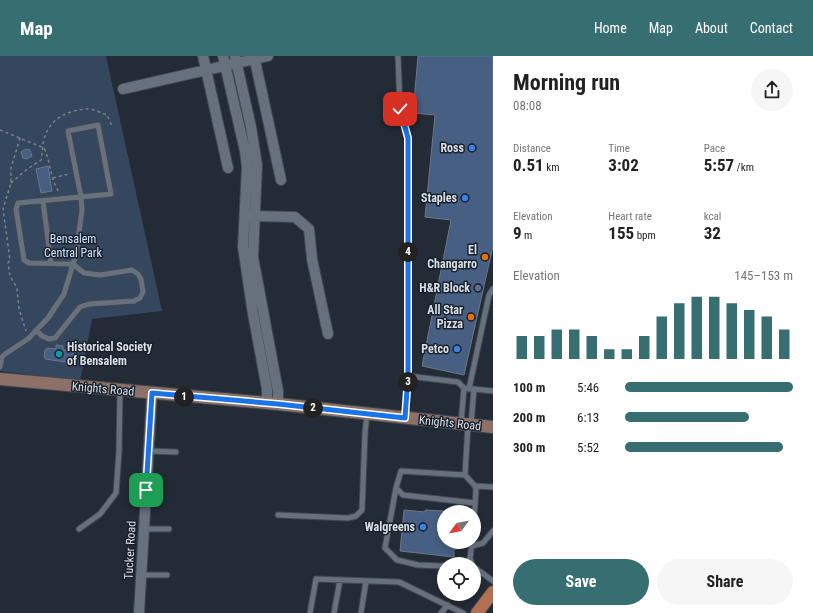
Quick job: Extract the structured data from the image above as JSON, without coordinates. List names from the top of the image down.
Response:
{
  "streets": {
    "main road": ["Knights Road"],
    "street": ["Tucker Road"]
  },
  "crossings": [
    ["Knights Road", "Tucker Road"]
  ],
  "parks": ["Bensalem Central Park"],
  "places": [
    "Ross",
    "Staples",
    "El Changarro",
    "H&R Block",
    "All Star Pizza",
    "Petco",
    "Historical Society of Bensalem",
    "Walgreens"
  ],
  "north": "bottom left",
  "page": {
    "header": "Map",
    "nav": [
      "Home",
      "Map",
      "About",
      "Contact"
    ],
    "heading": ["Morning run", "08:08"],
    "stats": [
      ["Distance", "0.51 km"],
      ["Time", "3:02"],
      ["Pace", "5:57 /km"],
      ["Elevation", "9 m"],
      ["Heart rate", "155 bpm"],
      ["kcal", "32"]
    ],
    "pins": [
      "4",
      "3",
      "1",
      "2"
    ],
    "chart": ["Elevation", "145–153 m"],
    "list": [
      {
        "name": "100 m",
        "note": "5:46"
      },
      {
        "name": "200 m",
        "note": "6:13"
      },
      {
        "name": "300 m",
        "note": "5:52"
      }
    ],
    "buttons": ["Save", "Share"]
  }
}
